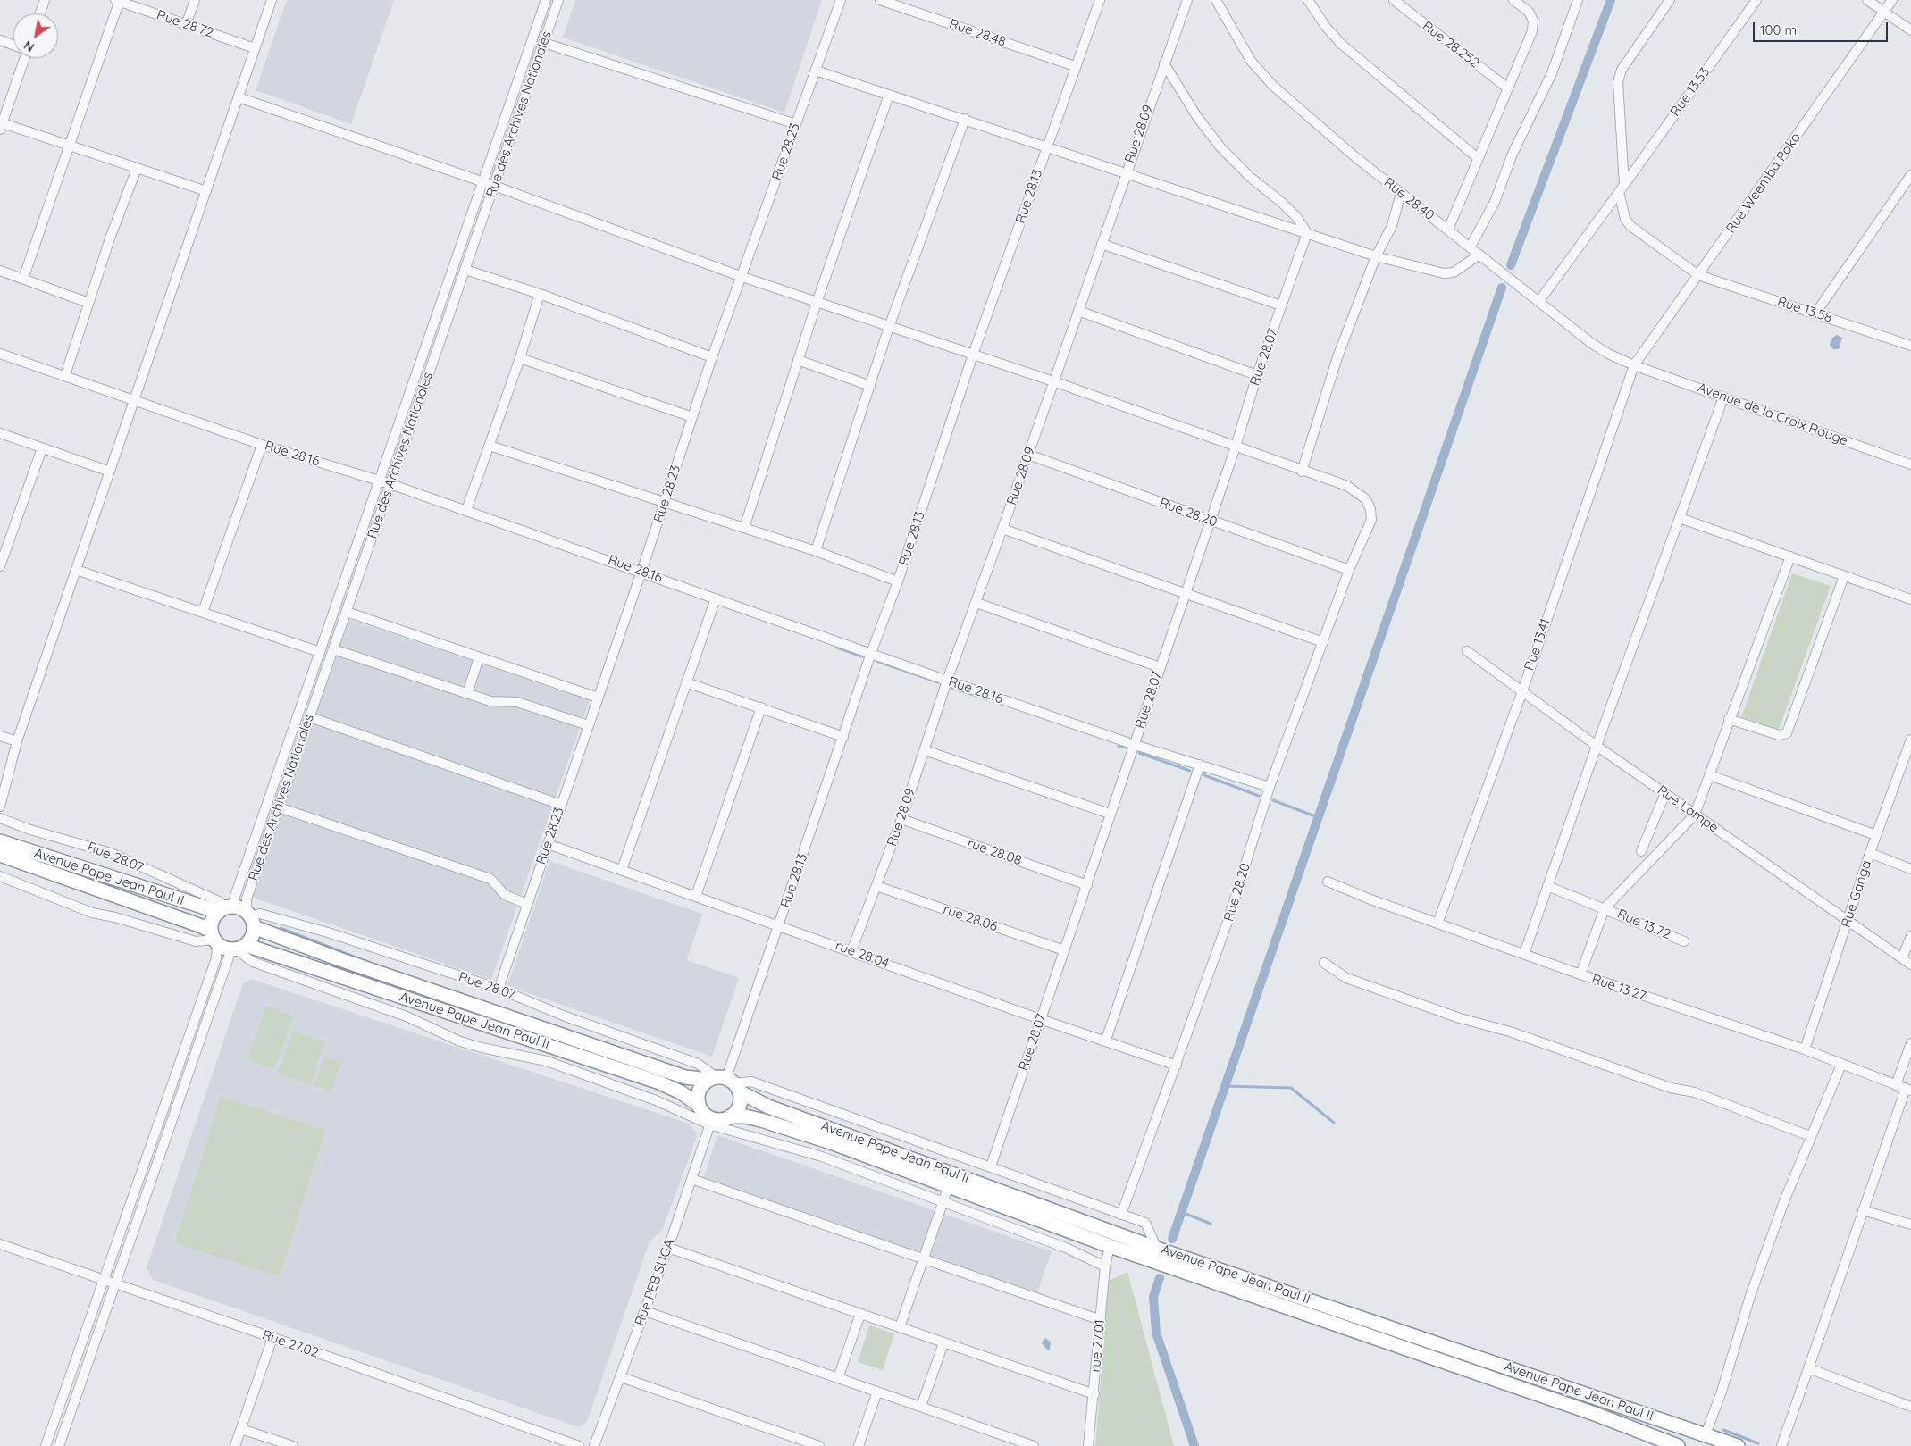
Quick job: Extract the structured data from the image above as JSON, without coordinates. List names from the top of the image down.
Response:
{
  "streets": {
    "highway": ["Avenue Pape Jean Paul II"],
    "street": [
      "Rue 28.72",
      "Rue 28.48",
      "Rue 28.252",
      "Rue 13.53",
      "Rue des Archives Nationales",
      "Rue 28.09",
      "Rue 28.23",
      "Rue Weemba Poko",
      "Rue 28.13",
      "Rue 28.40",
      "Rue 13.58",
      "Rue 28.07",
      "Avenue de la Croix Rouge",
      "Rue 28.16",
      "Rue 28.20",
      "Rue 13.41",
      "Rue Lampe",
      "rue 28.08",
      "Rue Ganga",
      "rue 28.06",
      "Rue 13.72",
      "rue 28.04",
      "Rue 13.27",
      "Rue PEB SUGA",
      "Rue 27.02",
      "rue 27.01"
    ]
  },
  "crossings": [
    ["Rue 28.48", "Rue 28.13"],
    ["Rue 13.53", "Rue 28.40"],
    ["Rue des Archives Nationales", "Rue 28.07"],
    ["Rue des Archives Nationales", "Rue 28.16"],
    ["Rue des Archives Nationales", "Avenue Pape Jean Paul II"],
    ["Rue 28.09", "Rue 28.16"],
    ["Rue 28.09", "Rue 28.20"],
    ["Rue 28.09", "rue 28.08"],
    ["Rue 28.09", "rue 28.06"],
    ["Rue 28.09", "rue 28.04"],
    ["Rue 28.23", "Rue 28.07"],
    ["Rue 28.23", "Rue 28.16"],
    ["Rue 28.23", "rue 28.04"],
    ["Rue Weemba Poko", "Rue 28.40"],
    ["Rue Weemba Poko", "Rue 13.58"],
    ["Rue Weemba Poko", "Avenue de la Croix Rouge"],
    ["Rue Weemba Poko", "Rue 13.41"],
    ["Rue 28.13", "Rue 28.07"],
    ["Rue 28.13", "Rue 28.16"],
    ["Rue 28.13", "Avenue Pape Jean Paul II"],
    ["Rue 28.13", "rue 28.04"],
    ["Rue 28.13", "Rue PEB SUGA"],
    ["Rue 28.40", "Avenue de la Croix Rouge"],
    ["Rue 28.40", "Rue 13.41"],
    ["Rue 28.07", "Rue 28.16"],
    ["Rue 28.07", "Rue 28.20"],
    ["Rue 28.07", "rue 28.08"],
    ["Rue 28.07", "Avenue Pape Jean Paul II"],
    ["Rue 28.07", "rue 28.06"],
    ["Rue 28.07", "rue 28.04"],
    ["Rue 28.07", "Rue PEB SUGA"],
    ["Avenue de la Croix Rouge", "Rue 13.41"],
    ["Rue 28.16", "Rue 28.20"],
    ["Rue 28.20", "rue 28.04"],
    ["Rue 13.41", "Rue Lampe"],
    ["Rue 13.41", "Rue 13.27"],
    ["Rue Lampe", "Rue Ganga"],
    ["Avenue Pape Jean Paul II", "Rue PEB SUGA"],
    ["Avenue Pape Jean Paul II", "rue 27.01"],
    ["Rue Ganga", "Rue 13.27"]
  ],
  "scale_bar": "100 m",
  "north": "bottom left"
}
